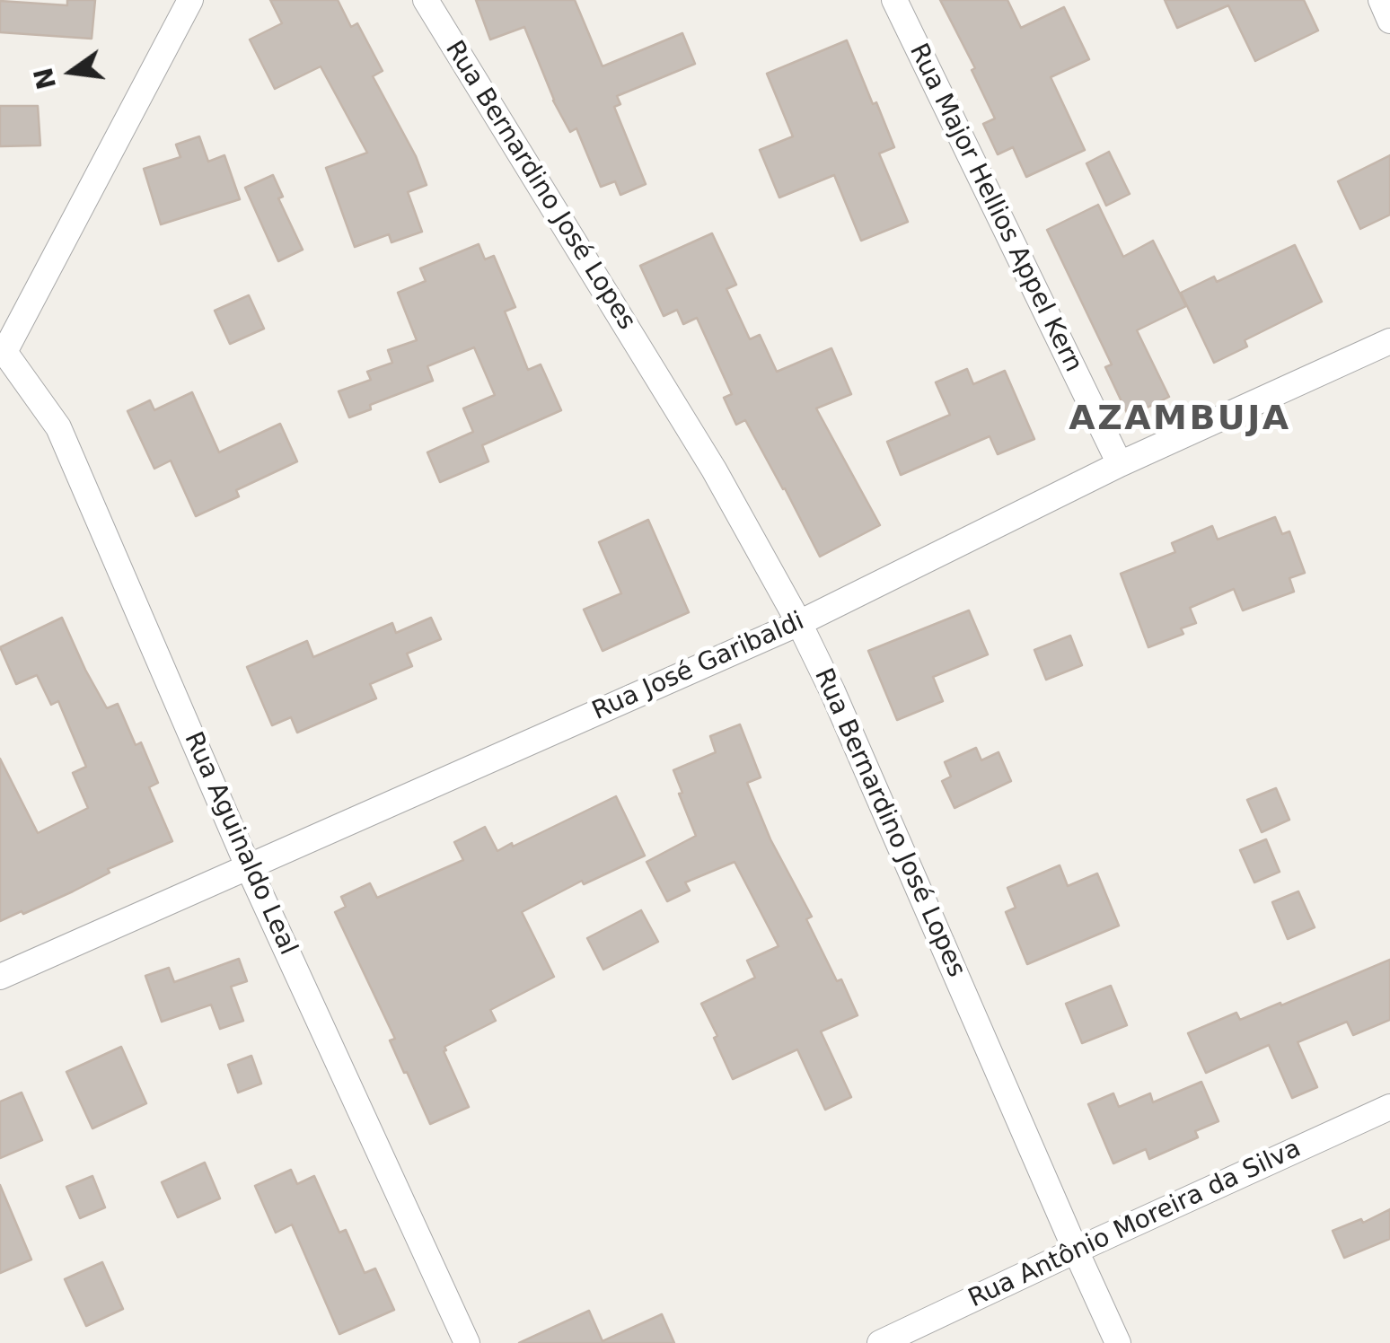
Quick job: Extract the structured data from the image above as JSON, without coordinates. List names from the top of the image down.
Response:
{
  "streets": {
    "street": [
      "Rua Bernardino José Lopes",
      "Rua Major Hellios Appel Kern",
      "Rua José Garibaldi",
      "Rua Aguinaldo Leal",
      "Rua Antônio Moreira da Silva"
    ]
  },
  "crossings": [
    ["Rua Bernardino José Lopes", "Rua José Garibaldi"],
    ["Rua Bernardino José Lopes", "Rua Antônio Moreira da Silva"],
    ["Rua Major Hellios Appel Kern", "Rua José Garibaldi"],
    ["Rua José Garibaldi", "Rua Aguinaldo Leal"]
  ],
  "districts": ["AZAMBUJA"],
  "north": "left"
}
